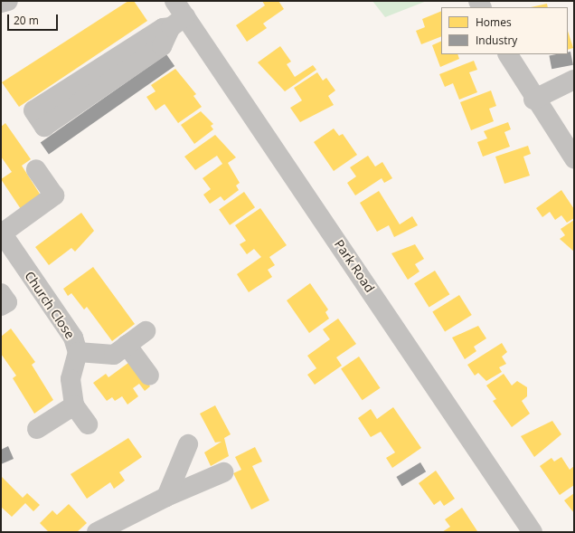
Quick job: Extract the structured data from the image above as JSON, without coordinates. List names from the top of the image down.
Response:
{
  "streets": {
    "street": ["Park Road", "Church Close"]
  },
  "legend": ["Homes", "Industry"],
  "scale_bar": "20 m"
}
